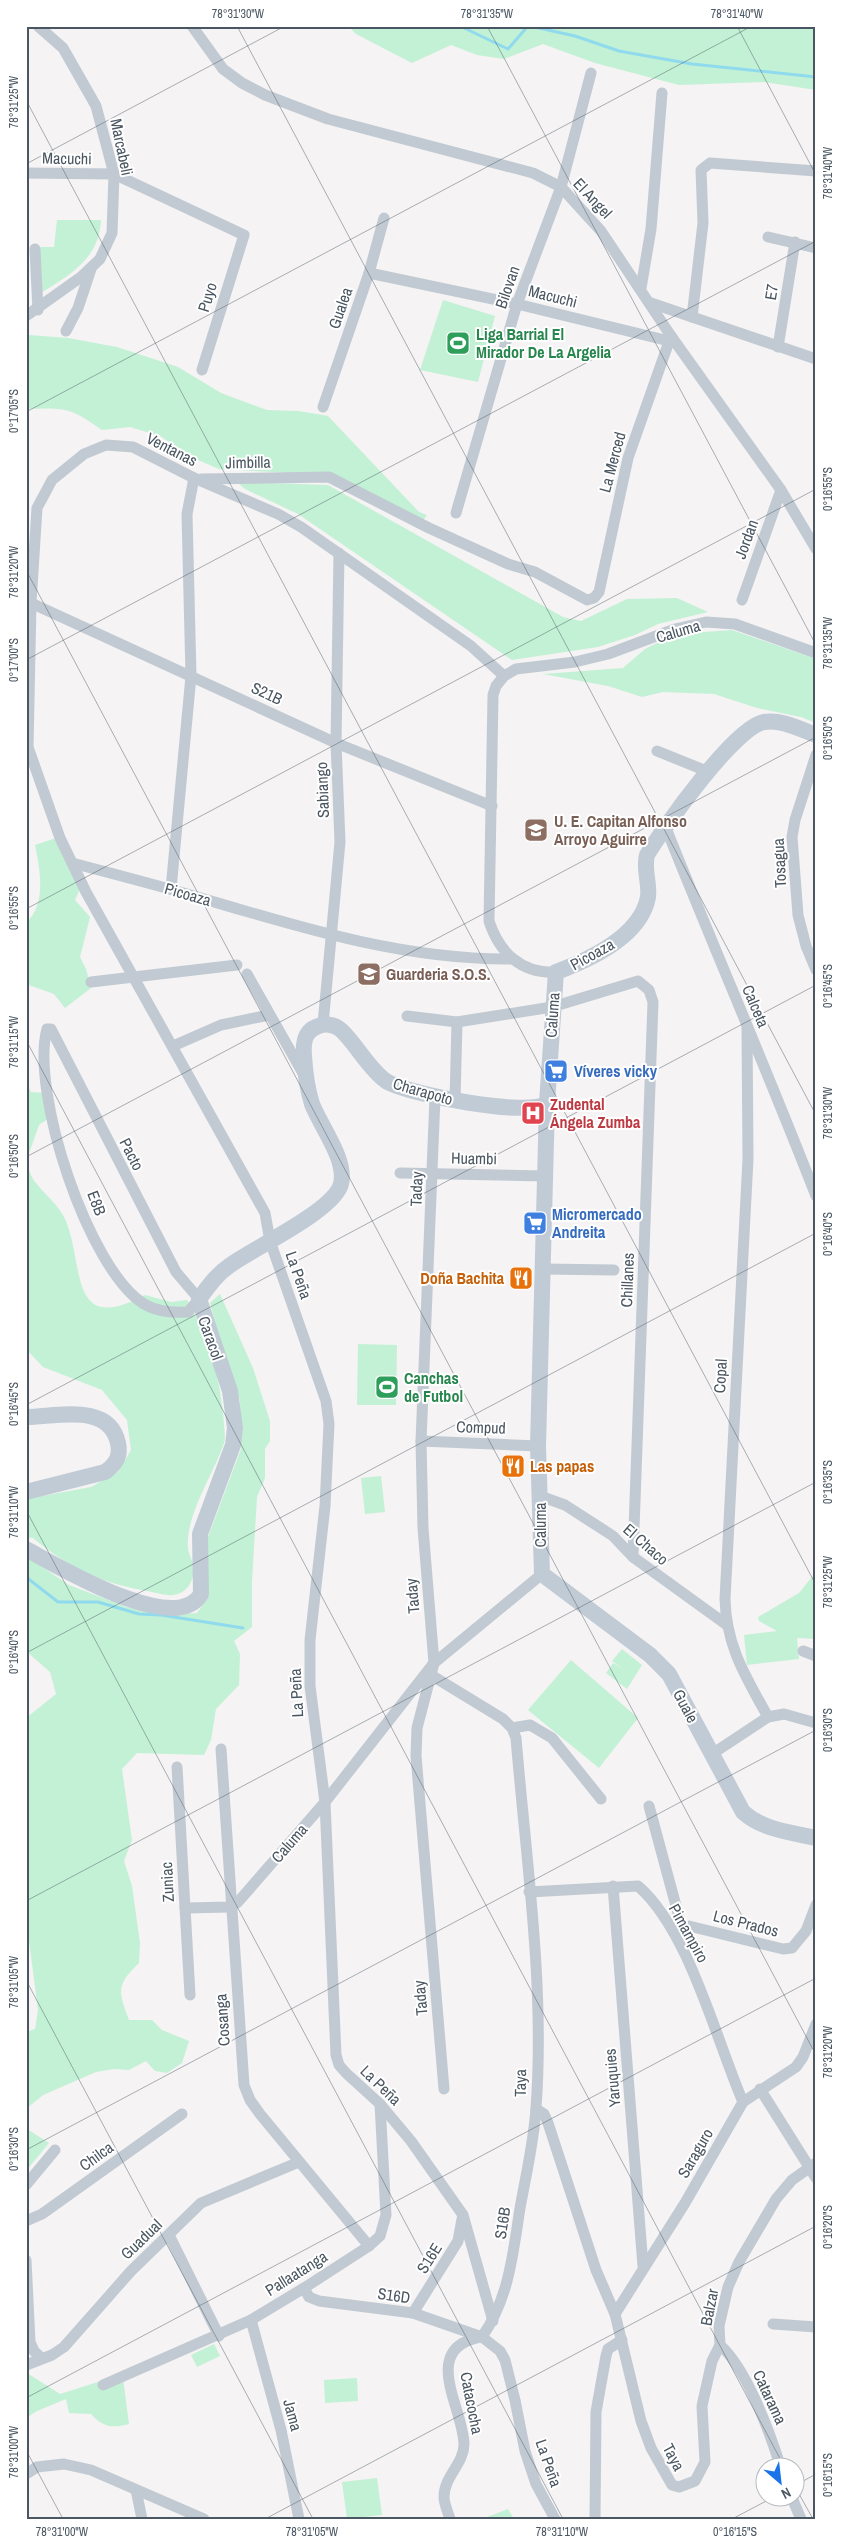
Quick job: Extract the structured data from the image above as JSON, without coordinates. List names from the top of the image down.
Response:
{
  "streets": {
    "street": [
      "Marcabeli",
      "Macuchi",
      "El Angel",
      "Bilovan",
      "E7",
      "Puyo",
      "Gualea",
      "Ventanas",
      "Jimbilla",
      "La Merced",
      "Jordan",
      "Caluma",
      "S21B",
      "Sabiango",
      "Tosagua",
      "Picoaza",
      "Calceta",
      "Charapoto",
      "Pacto",
      "Huambi",
      "Taday",
      "E8B",
      "La Peña",
      "Chillanes",
      "Caracol",
      "Copal",
      "Compud",
      "El Chaco",
      "Guale",
      "Zuniac",
      "Los Prados",
      "Pimampiro",
      "Cosanga",
      "Yaruquies",
      "Taya",
      "Saraguro",
      "Chilca",
      "S16B",
      "Guadual",
      "S16E",
      "Pallaatanga",
      "S16D",
      "Balzar",
      "Catarama",
      "Catacocha",
      "Jama"
    ]
  },
  "crossings": [
    ["Marcabeli", "Macuchi"],
    ["Macuchi", "El Angel"],
    ["Macuchi", "Bilovan"],
    ["Macuchi", "Puyo"],
    ["Macuchi", "Gualea"],
    ["Macuchi", "La Merced"],
    ["El Angel", "Bilovan"],
    ["El Angel", "La Merced"],
    ["El Angel", "Jordan"],
    ["Ventanas", "Jimbilla"],
    ["Ventanas", "Caluma"],
    ["Ventanas", "S21B"],
    ["Ventanas", "Sabiango"],
    ["Ventanas", "Picoaza"],
    ["Ventanas", "La Peña"],
    ["Jimbilla", "La Merced"],
    ["Caluma", "Picoaza"],
    ["Caluma", "Charapoto"],
    ["Caluma", "Huambi"],
    ["Caluma", "Taday"],
    ["Caluma", "La Peña"],
    ["Caluma", "Chillanes"],
    ["Caluma", "Compud"],
    ["Caluma", "El Chaco"],
    ["Caluma", "Guale"],
    ["Caluma", "Cosanga"],
    ["S21B", "Sabiango"],
    ["Sabiango", "Picoaza"],
    ["Sabiango", "Charapoto"],
    ["Picoaza", "Calceta"],
    ["Calceta", "Copal"],
    ["Charapoto", "Taday"],
    ["Pacto", "E8B"],
    ["Pacto", "Caracol"],
    ["Huambi", "Taday"],
    ["Taday", "Compud"],
    ["E8B", "Caracol"],
    ["La Peña", "Caracol"],
    ["La Peña", "S16B"],
    ["La Peña", "S16E"],
    ["La Peña", "Pallaatanga"],
    ["La Peña", "S16D"],
    ["La Peña", "Catacocha"],
    ["Chillanes", "El Chaco"],
    ["Copal", "El Chaco"],
    ["Los Prados", "Pimampiro"],
    ["Pimampiro", "Yaruquies"],
    ["Pimampiro", "Taya"],
    ["Pimampiro", "Saraguro"],
    ["Cosanga", "Guadual"],
    ["Cosanga", "Pallaatanga"],
    ["Yaruquies", "Saraguro"],
    ["Taya", "Saraguro"],
    ["Taya", "S16B"],
    ["Taya", "Balzar"],
    ["S16B", "S16D"],
    ["S16B", "Catacocha"],
    ["S16E", "S16D"],
    ["Pallaatanga", "S16D"],
    ["Pallaatanga", "Jama"],
    ["S16D", "Catacocha"],
    ["Balzar", "Catarama"]
  ],
  "places": {
    "sports": ["Liga Barrial El Mirador De La Argelia", "Canchas de Futbol"],
    "school or university": ["U. E. Capitan Alfonso Arroyo Aguirre", "Guarderia S.O.S."],
    "supermarket": ["Víveres vicky", "Micromercado Andreita"],
    "hospital": ["Zudental Ángela Zumba"],
    "restaurant": ["Doña Bachita", "Las papas"]
  },
  "north": "bottom right",
  "coordinates": [
    "78°31'30\"W",
    "78°31'35\"W",
    "78°31'40\"W",
    "78°31'25\"W",
    "0°17'05\"S",
    "0°16'55\"S",
    "78°31'20\"W",
    "0°17'00\"S",
    "0°16'50\"S",
    "0°16'45\"S",
    "78°31'15\"W",
    "0°16'40\"S",
    "0°16'35\"S",
    "78°31'10\"W",
    "0°16'30\"S",
    "78°31'05\"W",
    "0°16'20\"S",
    "78°31'00\"W",
    "0°16'15\"S"
  ]
}
